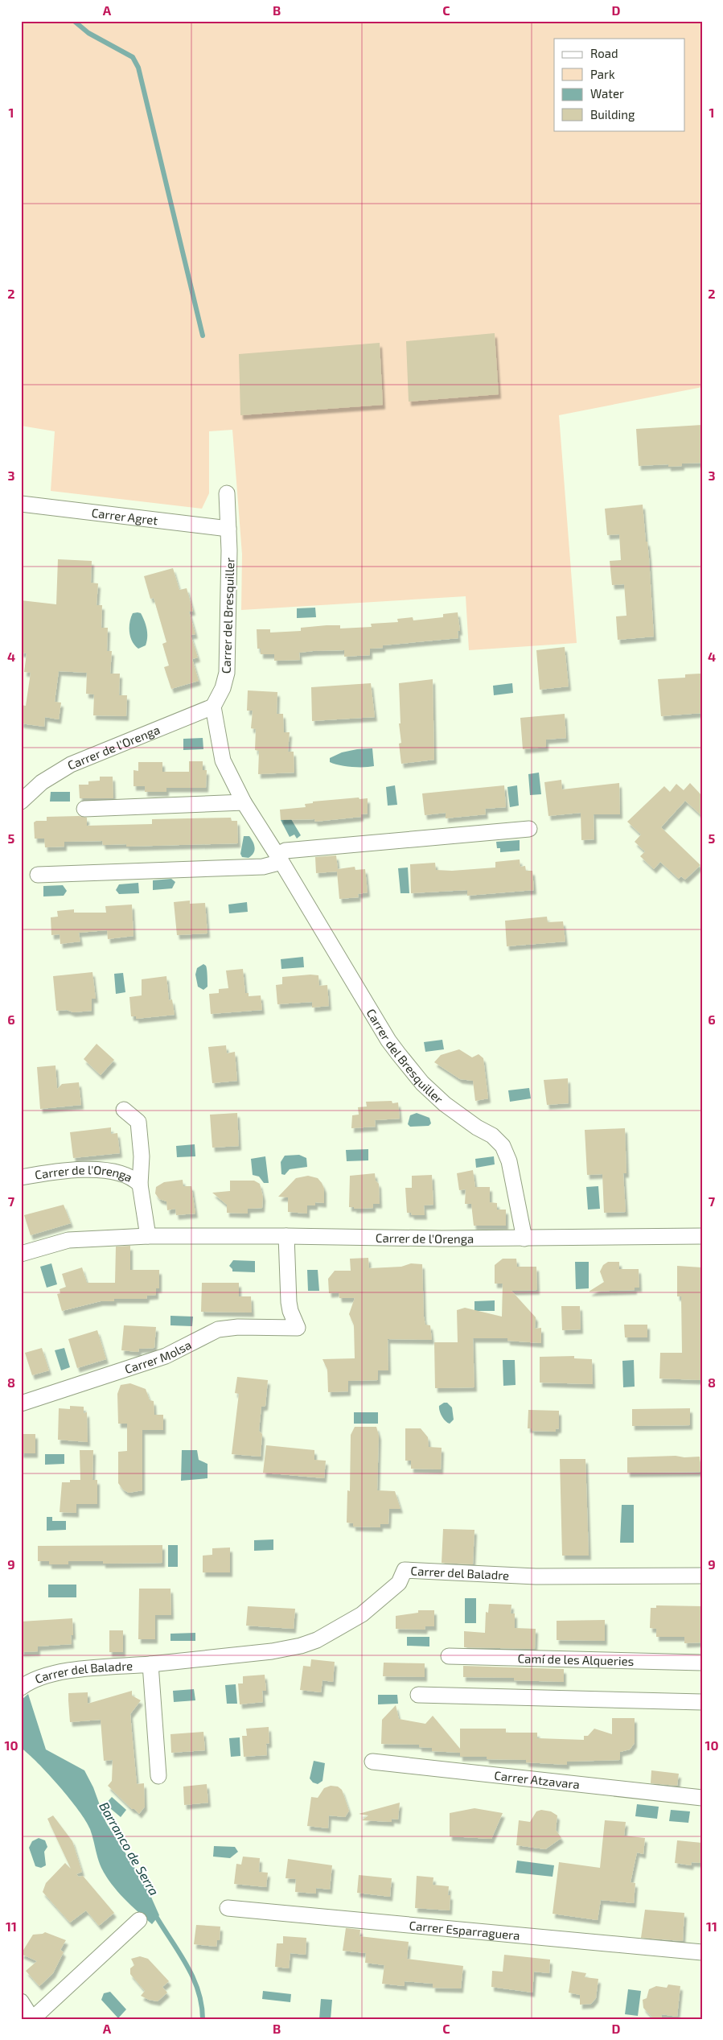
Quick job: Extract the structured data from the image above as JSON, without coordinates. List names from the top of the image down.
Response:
{
  "streets": {
    "street": [
      "Carrer Agret",
      "Carrer del Bresquiller",
      "Carrer de l'Orenga",
      "Carrer Molsa",
      "Carrer del Baladre",
      "Camí de les Alqueries",
      "Carrer Atzavara",
      "Carrer Esparraguera"
    ]
  },
  "crossings": [
    ["Carrer Agret", "Carrer del Bresquiller"],
    ["Carrer del Bresquiller", "Carrer de l'Orenga"],
    ["Carrer de l'Orenga", "Carrer Molsa"]
  ],
  "water": ["Barranco de Serra"],
  "legend": [
    "Road",
    "Park",
    "Water",
    "Building"
  ],
  "grid": {
    "columns": [
      "A",
      "B",
      "C",
      "D"
    ],
    "rows": [
      "1",
      "2",
      "3",
      "4",
      "5",
      "6",
      "7",
      "8",
      "9",
      "10",
      "11"
    ]
  }
}
